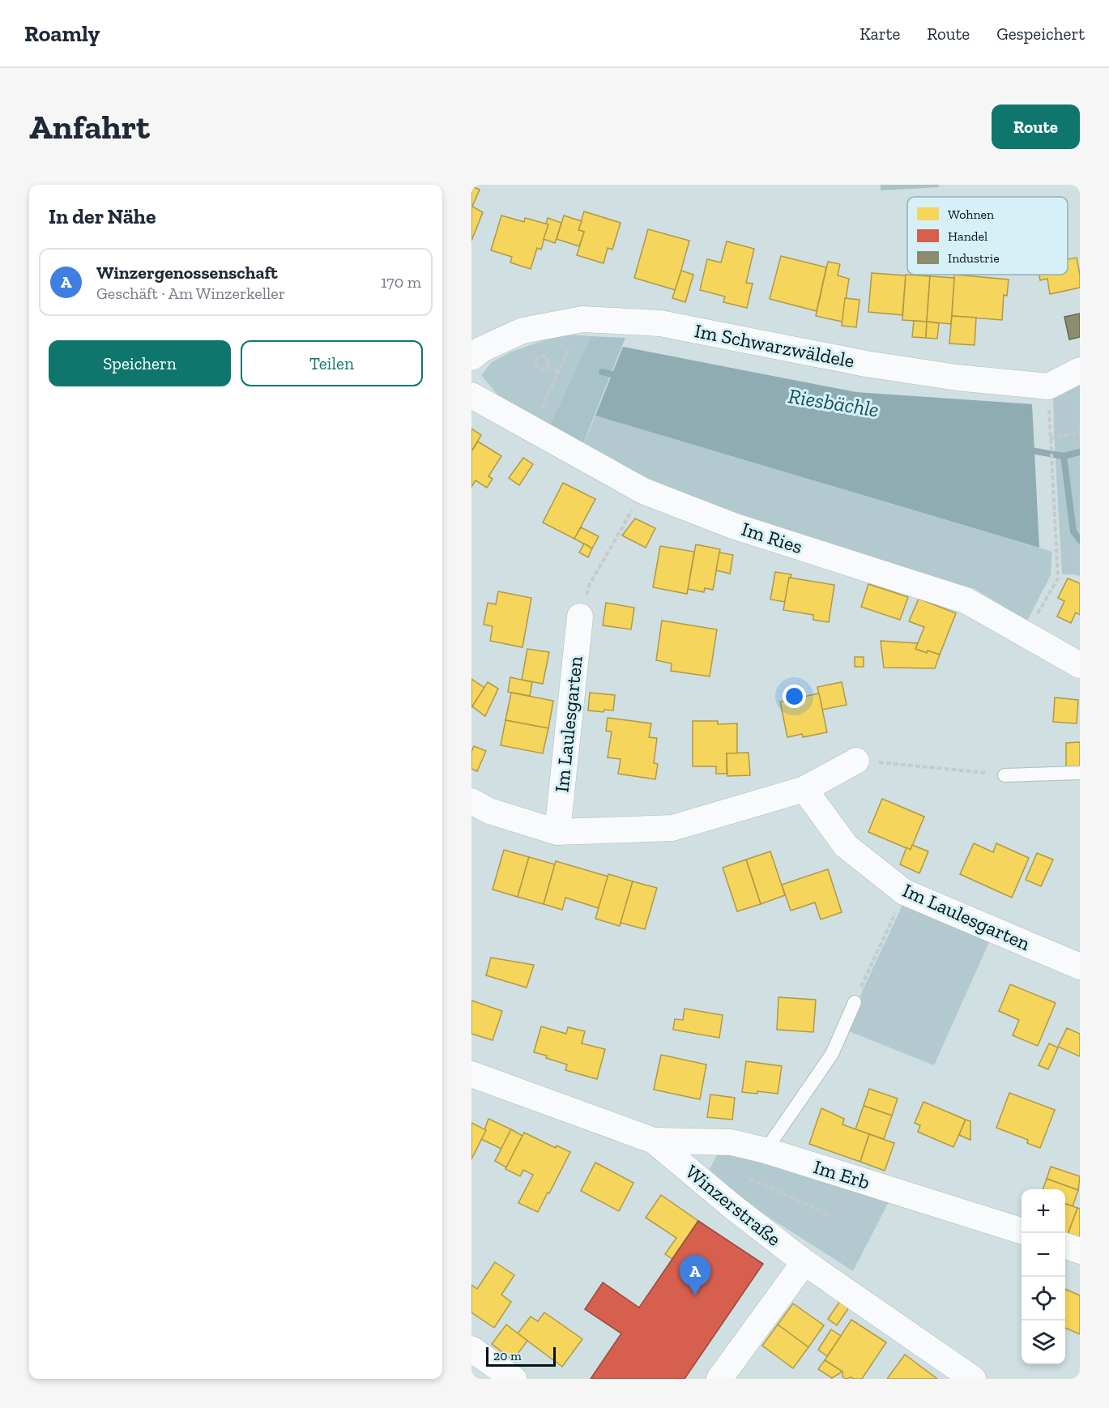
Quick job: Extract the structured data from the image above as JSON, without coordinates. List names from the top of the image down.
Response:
{
  "streets": {
    "street": [
      "Im Schwarzwäldele",
      "Im Ries",
      "Im Laulesgarten",
      "Im Erb",
      "Winzerstraße"
    ]
  },
  "crossings": [
    ["Im Erb", "Winzerstraße"]
  ],
  "water": ["Riesbächle"],
  "legend": ["Wohnen", "Handel", "Industrie"],
  "scale_bar": "20 m",
  "page": {
    "header": "Roamly",
    "nav": ["Karte", "Route", "Gespeichert"],
    "buttons": [
      "Route",
      ["Speichern", "Teilen"]
    ],
    "title": "Anfahrt",
    "heading": "In der Nähe",
    "list": [
      {
        "mark": "A",
        "name": "Winzergenossenschaft",
        "note": "Geschäft · Am Winzerkeller",
        "value": "170 m"
      }
    ],
    "map_buttons": ["+", "−"],
    "pins": "A",
    "scale": "20 m"
  }
}
